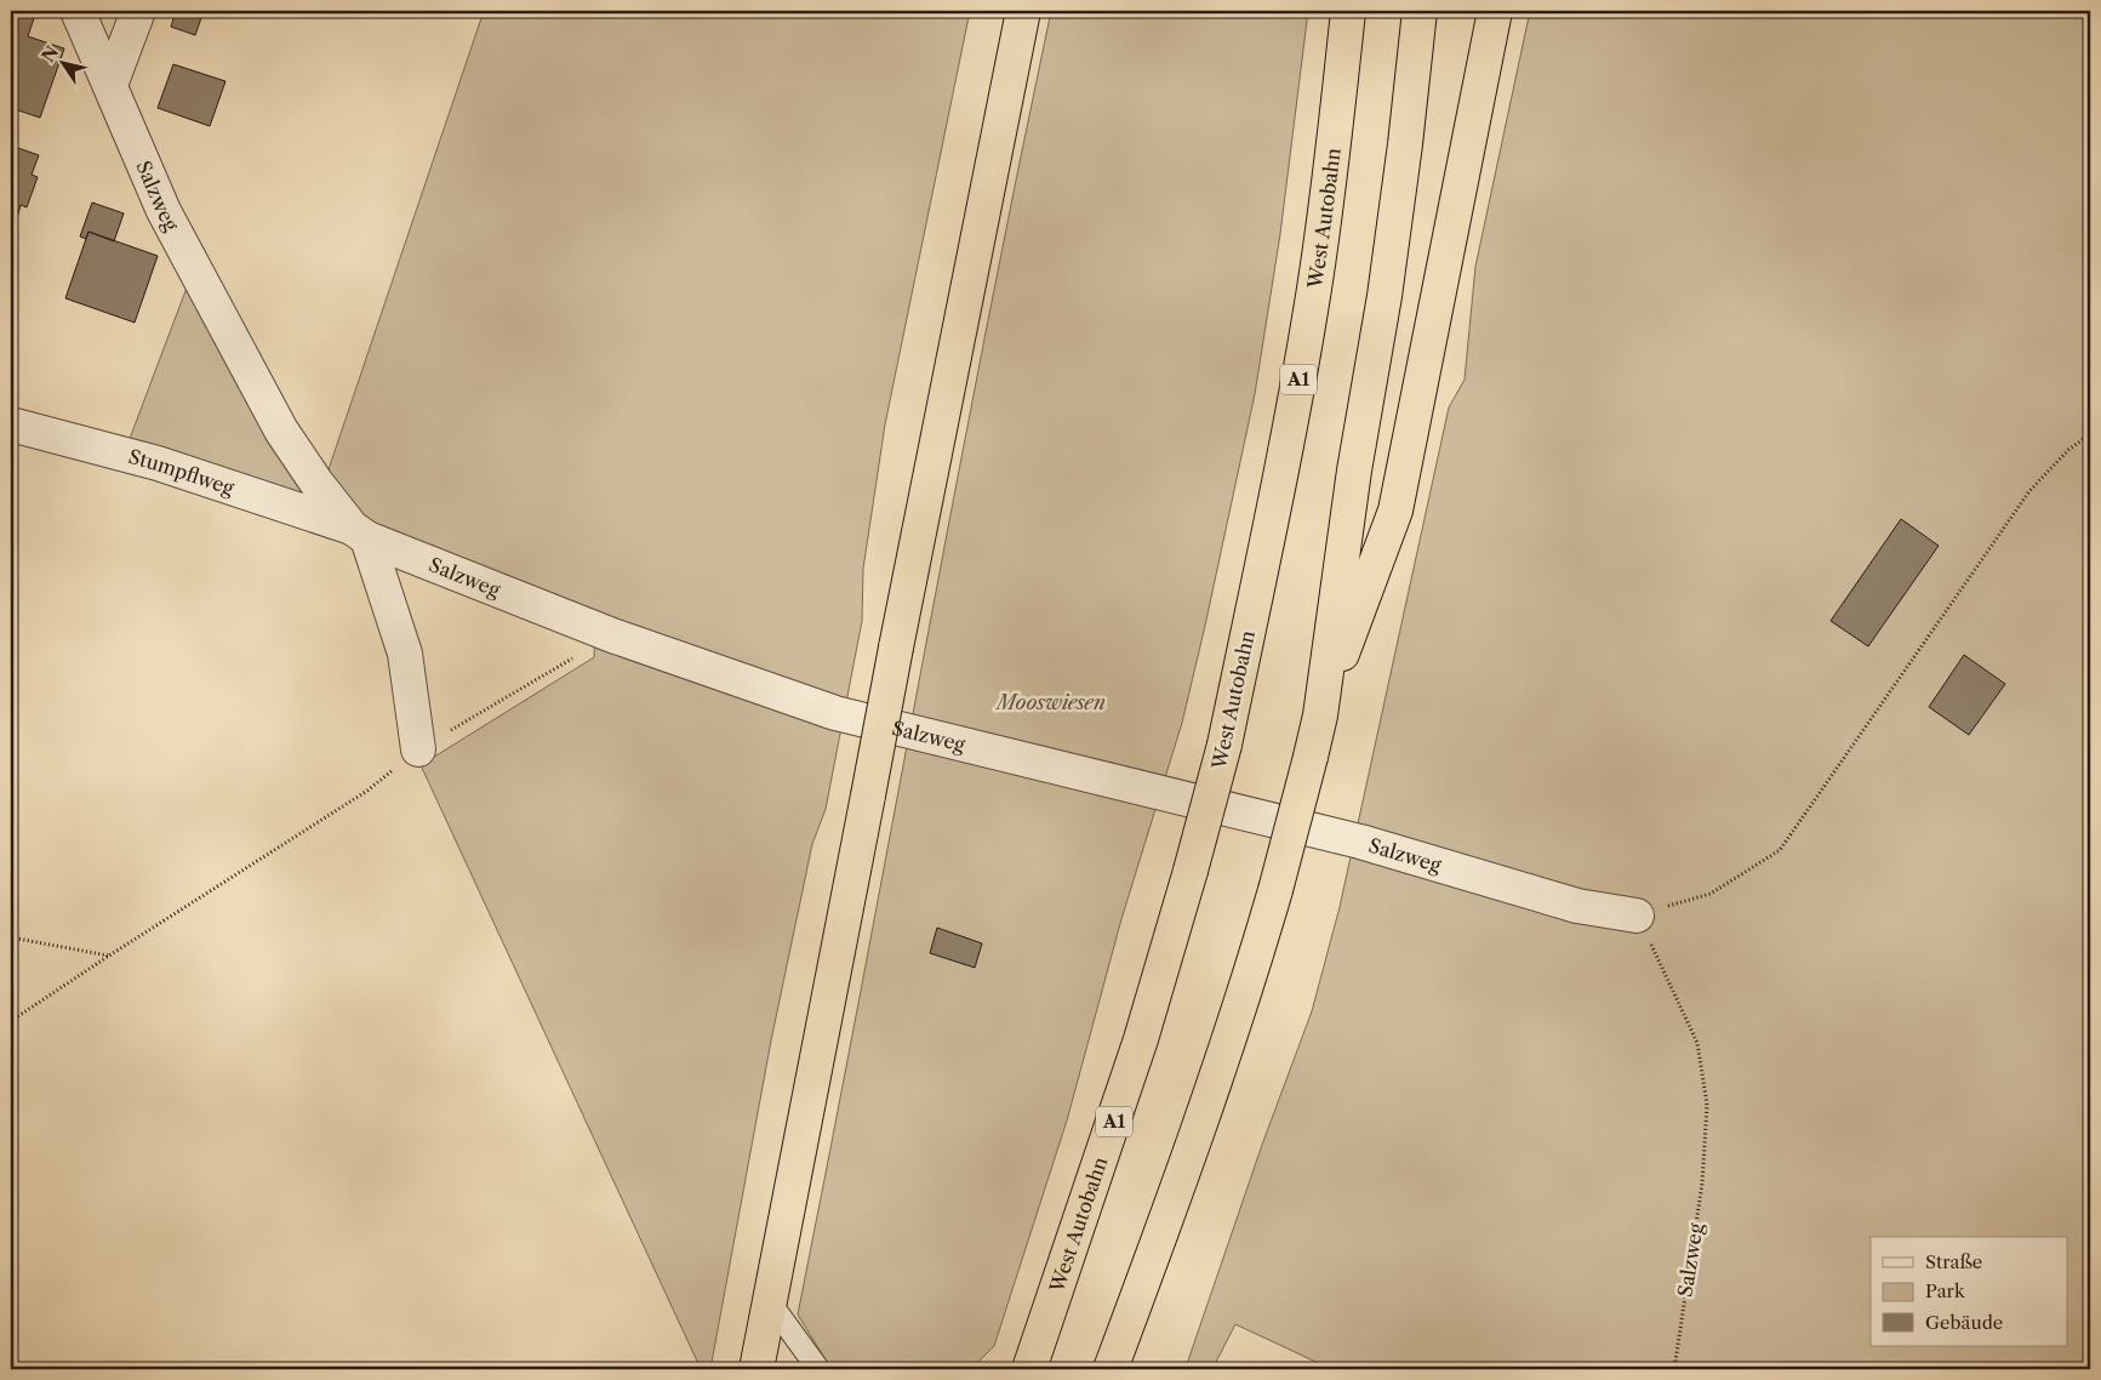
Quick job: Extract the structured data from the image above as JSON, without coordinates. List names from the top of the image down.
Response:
{
  "streets": {
    "highway": ["West Autobahn", "A1"],
    "street": ["Salzweg", "Stumpflweg"]
  },
  "crossings": [
    ["Salzweg", "Stumpflweg"]
  ],
  "parks": ["Mooswiesen"],
  "legend": ["Straße", "Park", "Gebäude"],
  "north": "top left"
}
